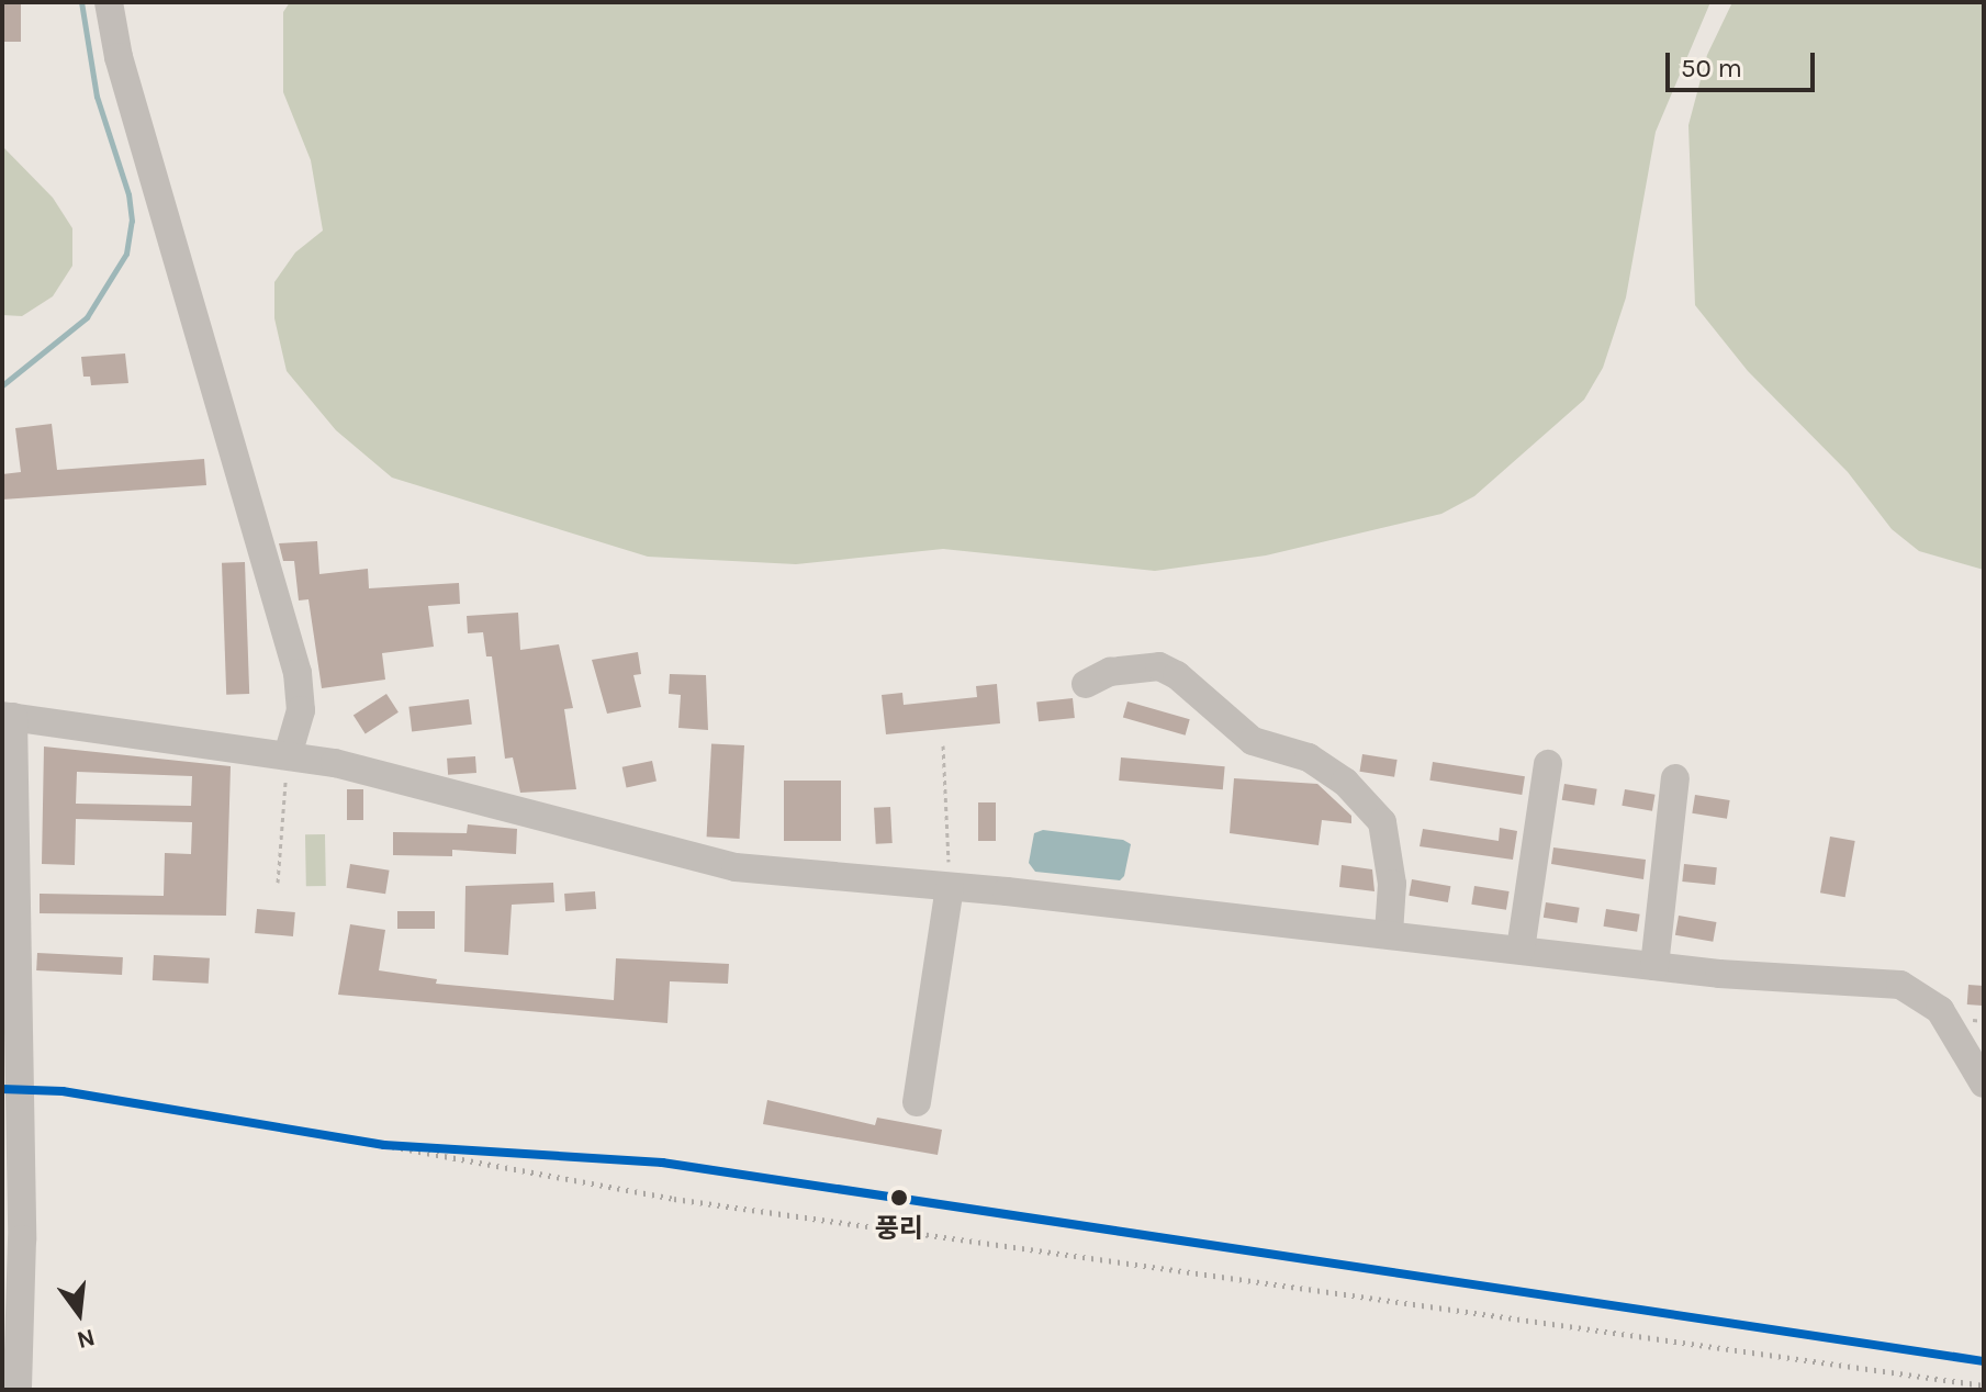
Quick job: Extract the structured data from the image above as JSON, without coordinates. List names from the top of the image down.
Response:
{
  "places": ["풍리"],
  "scale_bar": "50 m",
  "north": "bottom"
}
